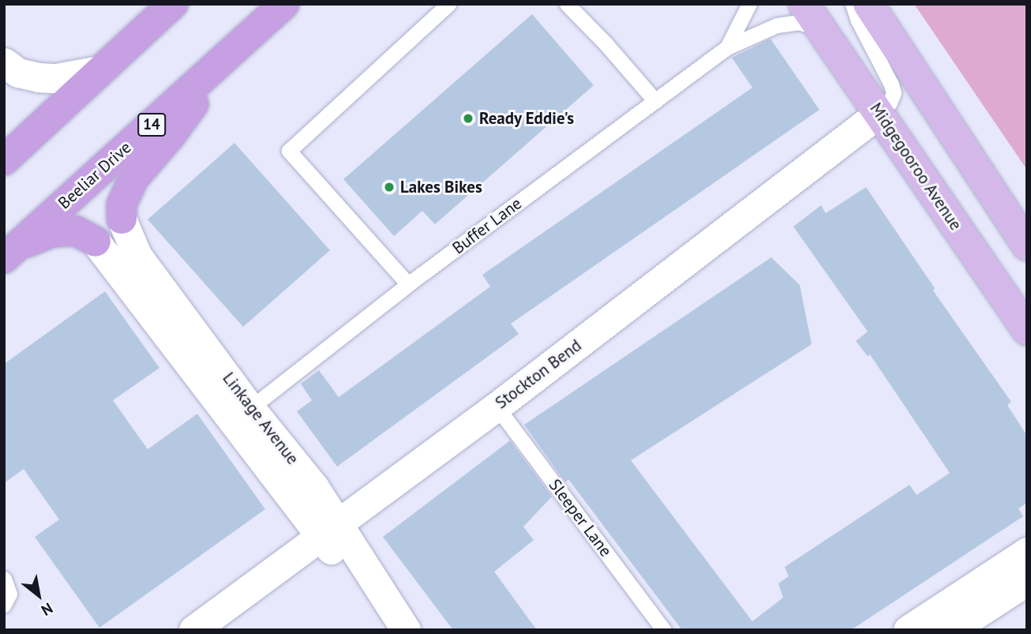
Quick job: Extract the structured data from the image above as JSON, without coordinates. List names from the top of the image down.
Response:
{
  "streets": {
    "highway": ["14", "Beeliar Drive"],
    "main road": ["Midgegooroo Avenue"],
    "street": ["Stockton Bend", "Linkage Avenue"],
    "lane": ["Buffer Lane", "Sleeper Lane"]
  },
  "crossings": [
    ["Midgegooroo Avenue", "Buffer Lane"],
    ["Midgegooroo Avenue", "Stockton Bend"],
    ["Buffer Lane", "Linkage Avenue"],
    ["Stockton Bend", "Linkage Avenue"],
    ["Stockton Bend", "Sleeper Lane"]
  ],
  "places": ["Ready Eddie's", "Lakes Bikes"],
  "north": "bottom right"
}
